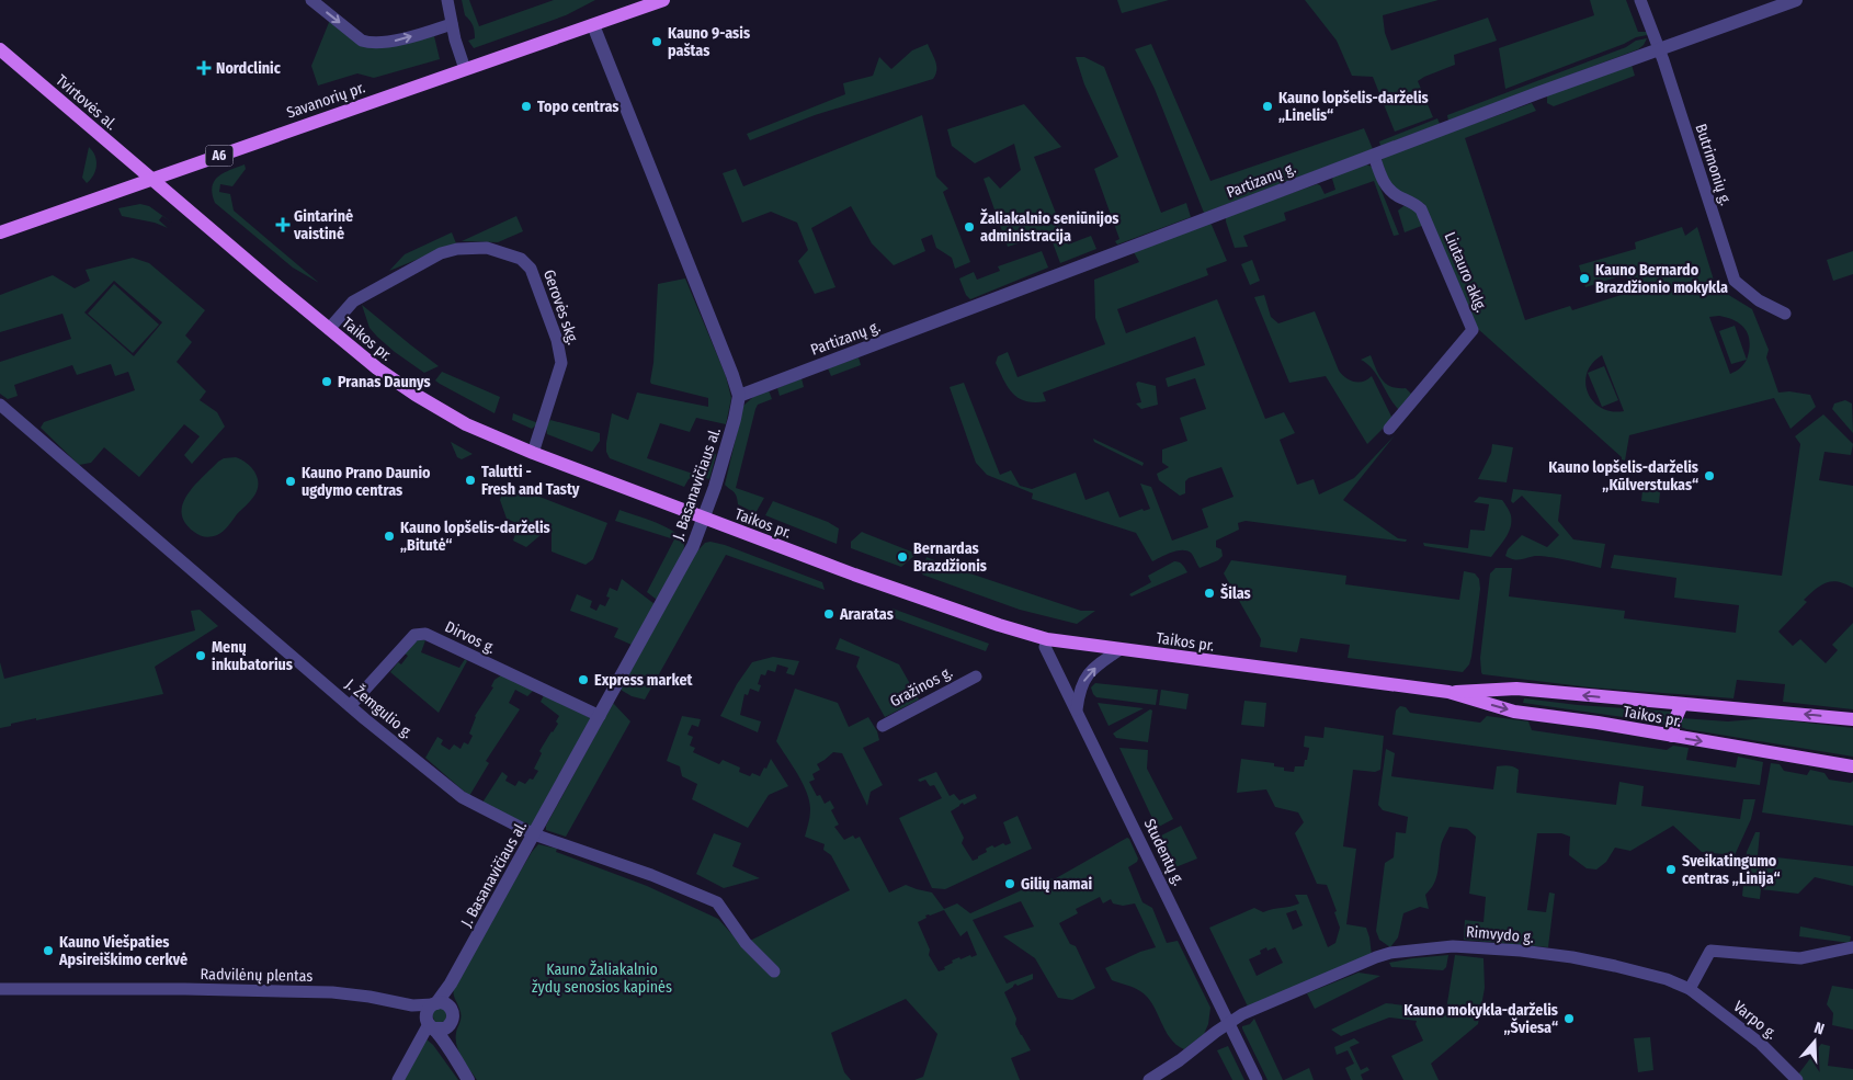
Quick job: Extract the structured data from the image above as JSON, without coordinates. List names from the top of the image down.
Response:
{
  "streets": {
    "main road": [
      "Savanorių pr.",
      "Tvirtovės al.",
      "A6",
      "Taikos pr."
    ],
    "street": [
      "Butrimonių g.",
      "Partizanų g.",
      "Liutauro aklg.",
      "Gerovės skg.",
      "J. Basanavičiaus al.",
      "Dirvos g.",
      "Gražinos g.",
      "J. Žemgulio g.",
      "Studentų g.",
      "Rimvydo g.",
      "Radvilėnų plentas",
      "Varpo g."
    ]
  },
  "crossings": [
    ["Savanorių pr.", "Tvirtovės al."],
    ["Savanorių pr.", "Taikos pr."],
    ["Tvirtovės al.", "Taikos pr."],
    ["Butrimonių g.", "Partizanų g."],
    ["Partizanų g.", "Liutauro aklg."],
    ["Partizanų g.", "J. Basanavičiaus al."],
    ["Gerovės skg.", "Taikos pr."],
    ["Taikos pr.", "J. Basanavičiaus al."],
    ["Taikos pr.", "Studentų g."],
    ["J. Basanavičiaus al.", "Dirvos g."],
    ["J. Basanavičiaus al.", "J. Žemgulio g."],
    ["J. Basanavičiaus al.", "Radvilėnų plentas"],
    ["Dirvos g.", "J. Žemgulio g."],
    ["Studentų g.", "Rimvydo g."],
    ["Rimvydo g.", "Varpo g."]
  ],
  "parks": ["Kauno Žaliakalnio žydų senosios kapinės"],
  "places": {
    "other": [
      "Kauno 9-asis paštas",
      "Topo centras",
      "Kauno lopšelis-darželis „Linelis“",
      "Žaliakalnio seniūnijos administracija",
      "Kauno Bernardo Brazdžionio mokykla",
      "Pranas Daunys",
      "Kauno lopšelis-darželis „Kūlverstukas“",
      "Talutti - Fresh and Tasty",
      "Kauno Prano Daunio ugdymo centras",
      "Kauno lopšelis-darželis „Bitutė“",
      "Bernardas Brazdžionis",
      "Šilas",
      "Araratas",
      "Menų inkubatorius",
      "Express market",
      "Sveikatingumo centras „Linija“",
      "Gilių namai",
      "Kauno Viešpaties Apsireiškimo cerkvė",
      "Kauno mokykla-darželis „Šviesa“"
    ],
    "health": ["Nordclinic", "Gintarinė vaistinė"]
  },
  "north": "top"
}
